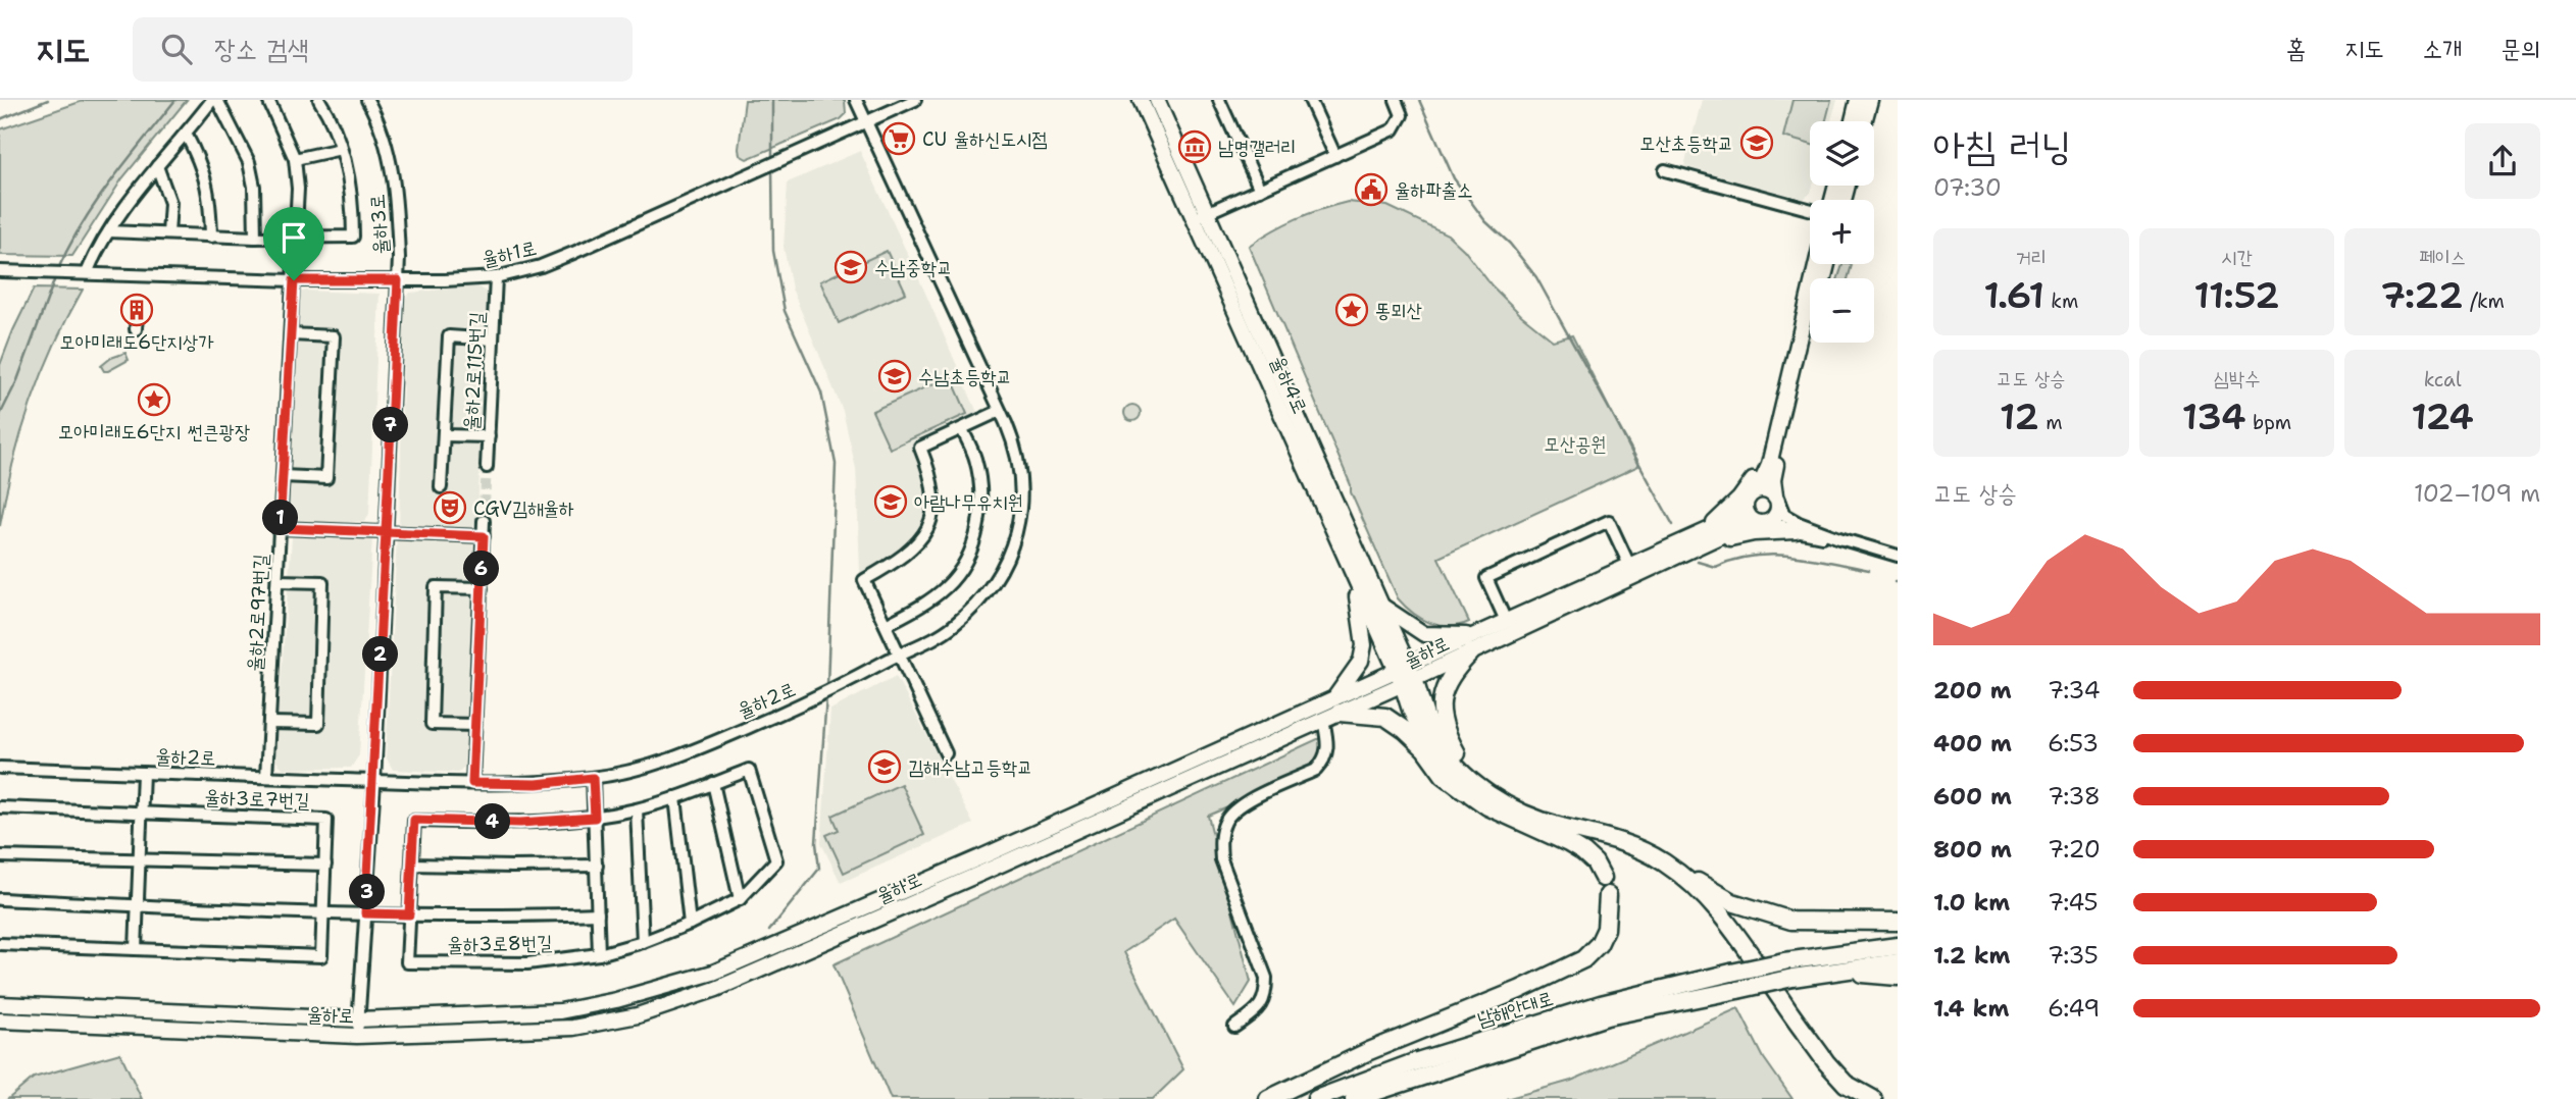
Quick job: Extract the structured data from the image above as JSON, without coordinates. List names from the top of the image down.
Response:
{
  "streets": {
    "highway": ["남해안대로"],
    "main road": ["율하4로", "율하로"],
    "street": [
      "율하3로",
      "율하1로",
      "율하2로115번길",
      "율하2로97번길",
      "율하2로",
      "율하3로7번길",
      "율하3로8번길"
    ]
  },
  "crossings": [
    ["율하3로", "율하1로"],
    ["율하3로", "율하로"],
    ["율하3로", "율하2로"],
    ["율하3로", "율하3로8번길"],
    ["율하1로", "율하2로115번길"],
    ["율하1로", "율하2로97번길"],
    ["율하1로", "율하2로"],
    ["율하4로", "율하로"],
    ["율하2로97번길", "율하2로"]
  ],
  "parks": ["모산공원"],
  "places": {
    "supermarket": ["CU 율하신도시점"],
    "school or university": [
      "모산초등학교",
      "수남중학교",
      "수남초등학교",
      "아람나무유치원",
      "김해수남고등학교"
    ],
    "museum": ["남명갤러리"],
    "public building": ["율하파출소"],
    "building": ["모아미래도6단지상가"],
    "place": ["똥뫼산", "모아미래도6단지 썬큰광장"],
    "theatre": ["CGV김해율하"]
  },
  "page": {
    "header": "지도",
    "search": "장소 검색",
    "nav": [
      "홈",
      "지도",
      "소개",
      "문의"
    ],
    "heading": ["아침 러닝", "07:30"],
    "map_buttons": ["+", "−"],
    "stats": [
      ["거리", "1.61 km"],
      ["시간", "11:52"],
      ["페이스", "7:22 /km"],
      ["고도 상승", "12 m"],
      ["심박수", "134 bpm"],
      ["kcal", "124"]
    ],
    "pins": [
      "7",
      "1",
      "6",
      "2",
      "4",
      "3"
    ],
    "chart": ["고도 상승", "102–109 m"],
    "list": [
      {
        "name": "200 m",
        "note": "7:34"
      },
      {
        "name": "400 m",
        "note": "6:53"
      },
      {
        "name": "600 m",
        "note": "7:38"
      },
      {
        "name": "800 m",
        "note": "7:20"
      },
      {
        "name": "1.0 km",
        "note": "7:45"
      },
      {
        "name": "1.2 km",
        "note": "7:35"
      },
      {
        "name": "1.4 km",
        "note": "6:49"
      }
    ]
  }
}
